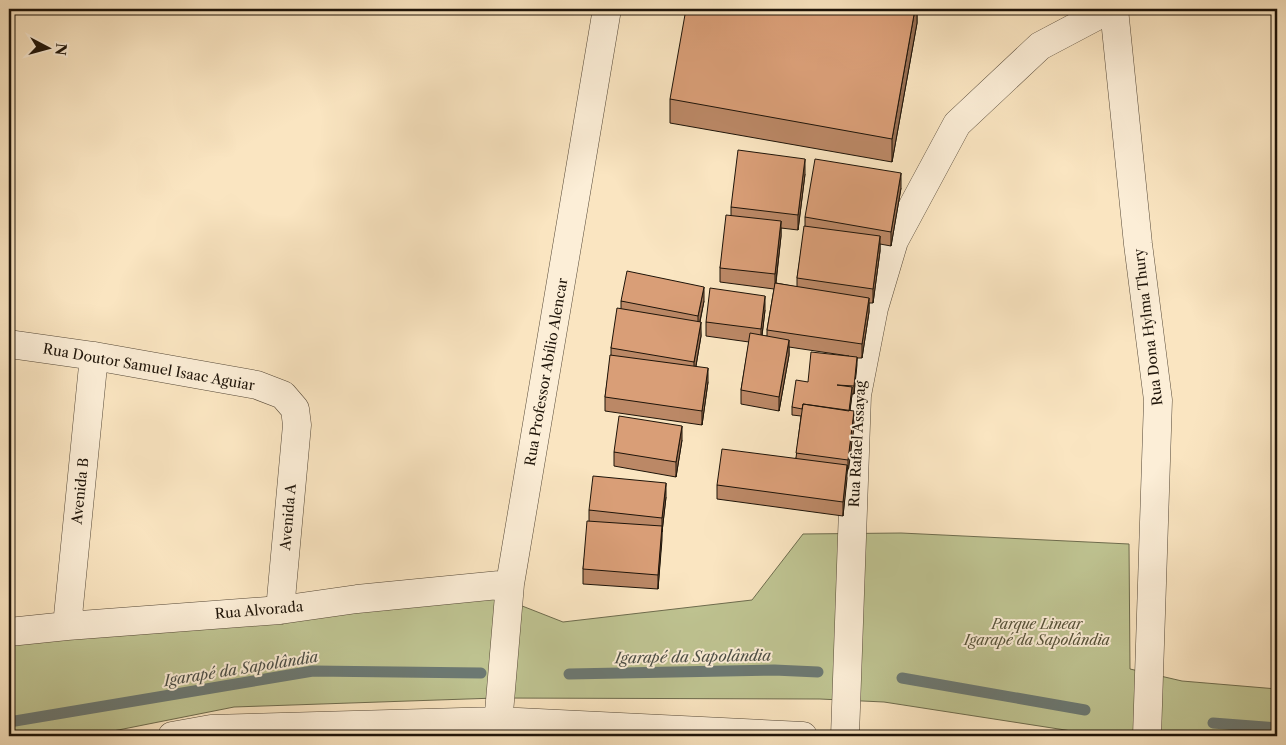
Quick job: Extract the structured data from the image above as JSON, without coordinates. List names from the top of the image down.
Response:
{
  "streets": {
    "street": [
      "Rua Dona Hylma Thury",
      "Rua Doutor Samuel Isaac Aguiar",
      "Rua Professor Abílio Alencar",
      "Rua Rafael Assayag",
      "Avenida B",
      "Avenida A",
      "Rua Alvorada"
    ]
  },
  "crossings": [
    ["Rua Doutor Samuel Isaac Aguiar", "Avenida B"],
    ["Rua Doutor Samuel Isaac Aguiar", "Avenida A"],
    ["Rua Professor Abílio Alencar", "Rua Alvorada"],
    ["Avenida B", "Rua Alvorada"],
    ["Avenida A", "Rua Alvorada"]
  ],
  "water": ["Igarapé da Sapolândia"],
  "parks": ["Parque Linear Igarapé da Sapolândia"],
  "north": "right"
}
